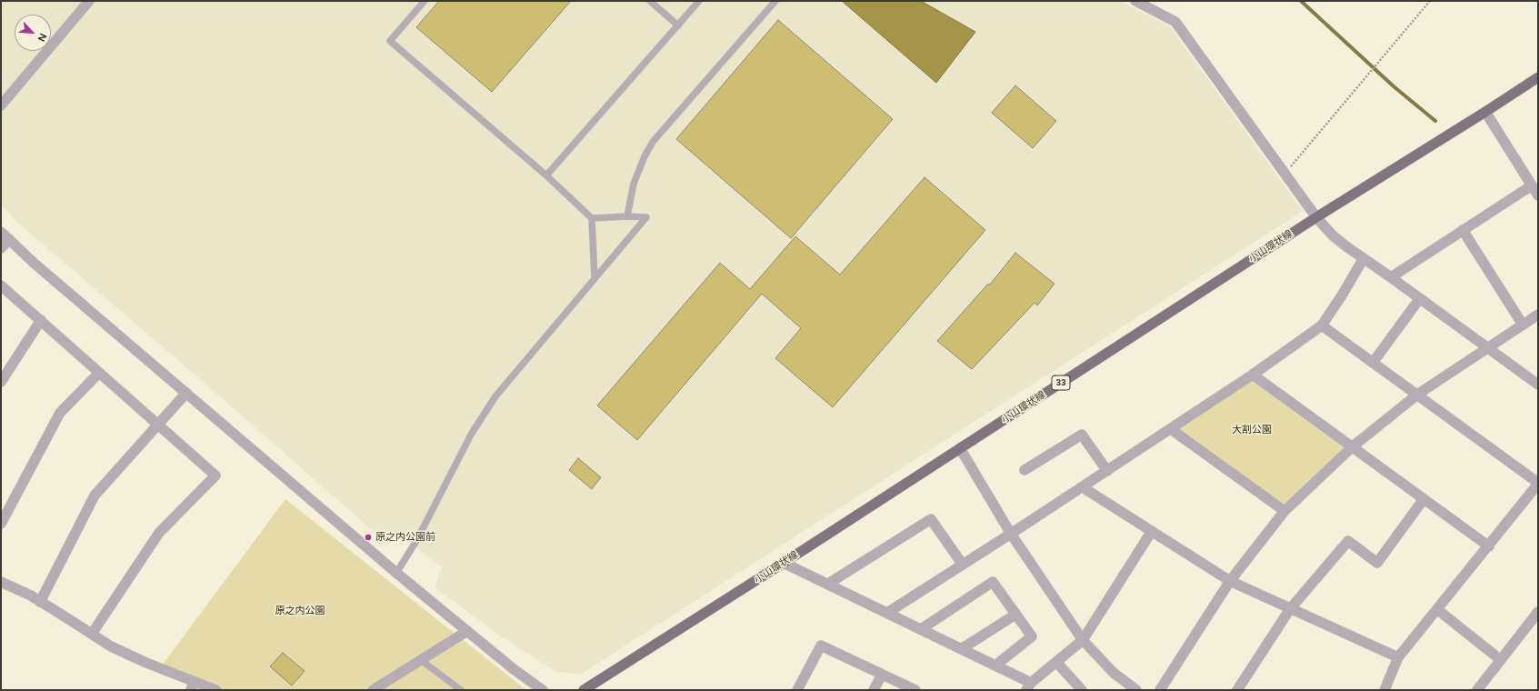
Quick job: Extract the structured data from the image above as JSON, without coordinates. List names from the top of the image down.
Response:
{
  "streets": {
    "main road": ["小山環状線", "33"]
  },
  "parks": ["大割公園", "原之内公園"],
  "places": ["原之内公園前"],
  "north": "bottom right"
}
